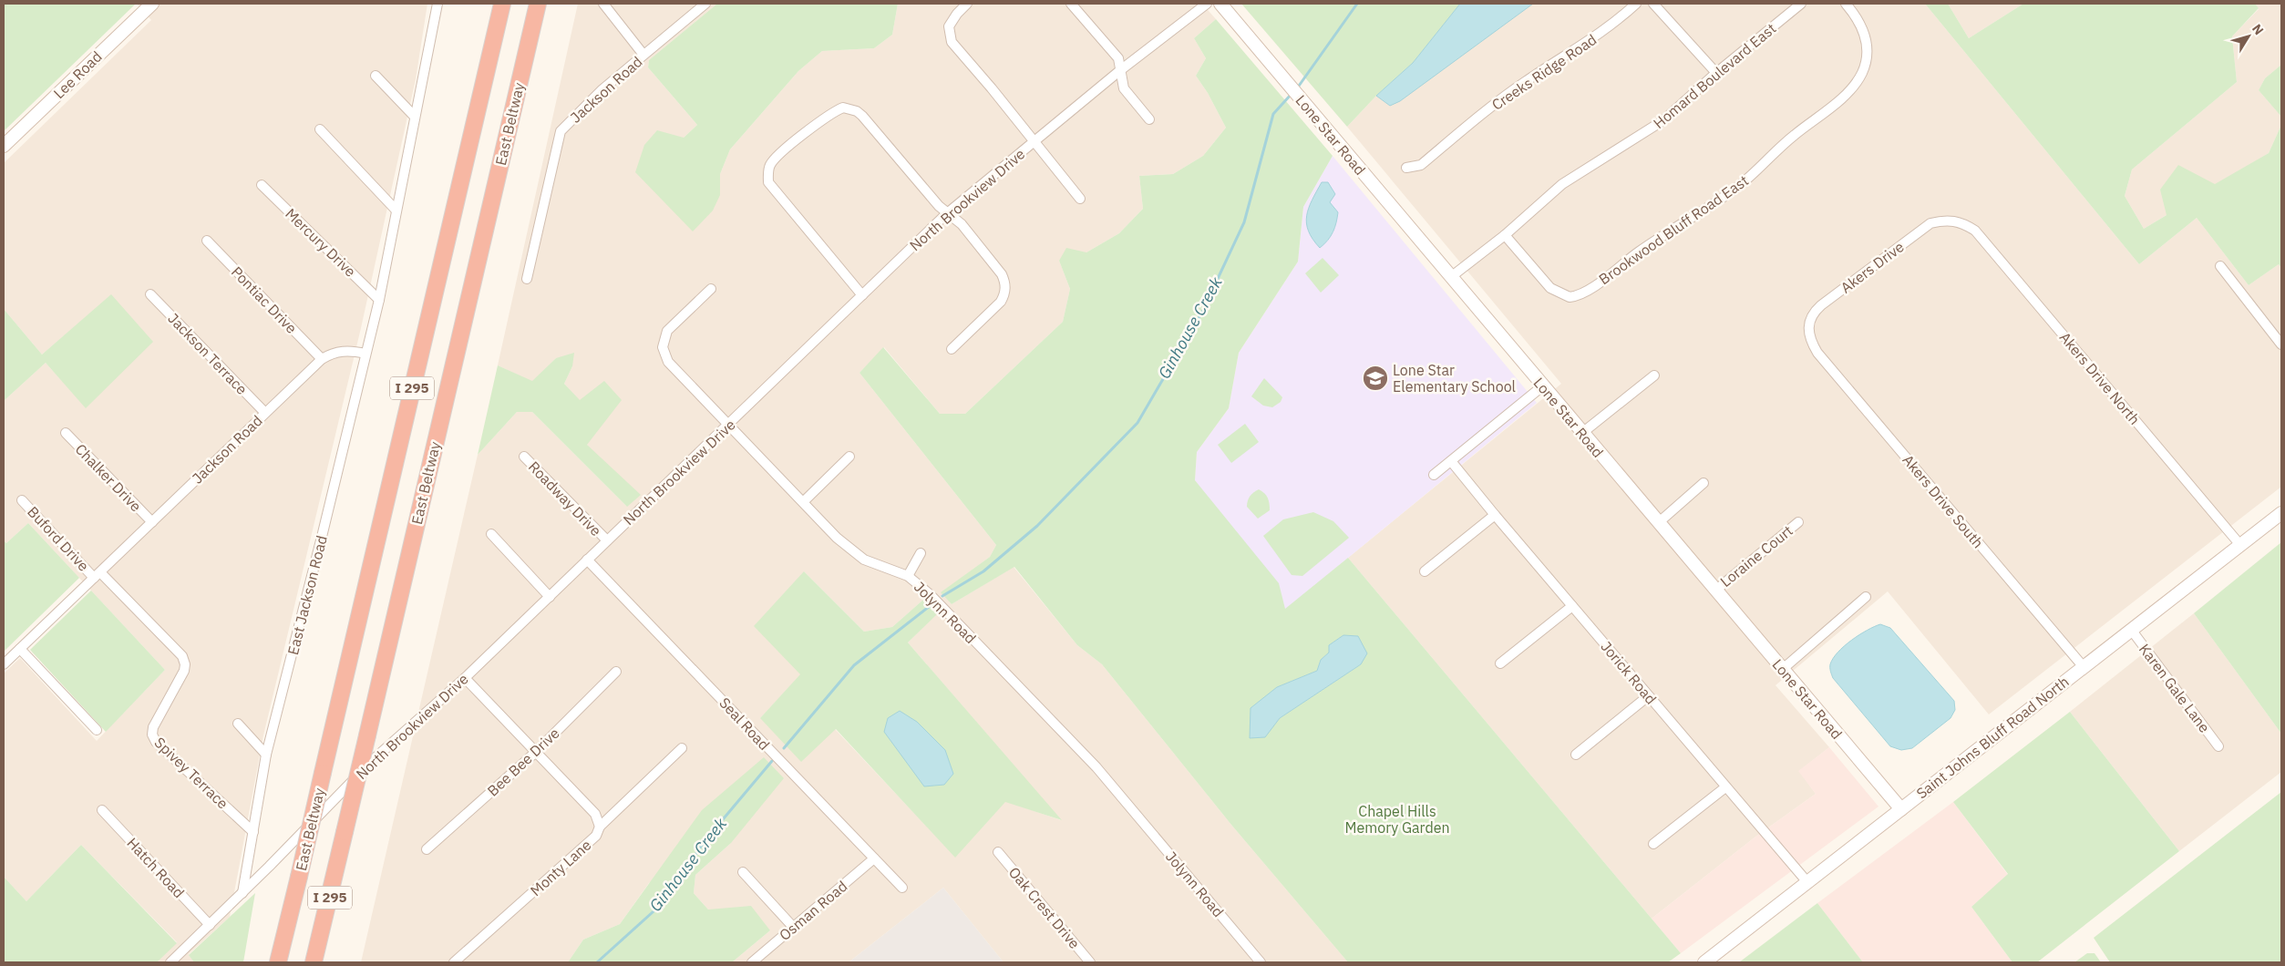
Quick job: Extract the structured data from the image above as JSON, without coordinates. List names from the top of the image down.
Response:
{
  "streets": {
    "highway": ["East Beltway", "I 295"],
    "street": [
      "Creeks Ridge Road",
      "Lee Road",
      "Homard Boulevard East",
      "Jackson Road",
      "Lone Star Road",
      "North Brookview Drive",
      "Brookwood Bluff Road East",
      "Mercury Drive",
      "Akers Drive",
      "Pontiac Drive",
      "Jackson Terrace",
      "Akers Drive North",
      "Chalker Drive",
      "Roadway Drive",
      "Akers Drive South",
      "Buford Drive",
      "Loraine Court",
      "East Jackson Road",
      "Jolynn Road",
      "Jorick Road",
      "Karen Gale Lane",
      "Seal Road",
      "Saint Johns Bluff Road North",
      "Bee Bee Drive",
      "Spivey Terrace",
      "Hatch Road",
      "Monty Lane",
      "Oak Crest Drive",
      "Osman Road"
    ]
  },
  "crossings": [
    ["Homard Boulevard East", "Lone Star Road"],
    ["Homard Boulevard East", "Brookwood Bluff Road East"],
    ["Jackson Road", "Pontiac Drive"],
    ["Jackson Road", "Jackson Terrace"],
    ["Jackson Road", "Chalker Drive"],
    ["Jackson Road", "Buford Drive"],
    ["Jackson Road", "East Jackson Road"],
    ["Jackson Road", "Spivey Terrace"],
    ["Lone Star Road", "Loraine Court"],
    ["Lone Star Road", "Saint Johns Bluff Road North"],
    ["North Brookview Drive", "Roadway Drive"],
    ["North Brookview Drive", "East Jackson Road"],
    ["North Brookview Drive", "Jolynn Road"],
    ["North Brookview Drive", "Seal Road"],
    ["North Brookview Drive", "Hatch Road"],
    ["Mercury Drive", "East Jackson Road"],
    ["Akers Drive", "Akers Drive North"],
    ["Akers Drive", "Akers Drive South"],
    ["Akers Drive North", "Saint Johns Bluff Road North"],
    ["Akers Drive South", "Saint Johns Bluff Road North"],
    ["Buford Drive", "Spivey Terrace"],
    ["East Jackson Road", "Spivey Terrace"],
    ["Jorick Road", "Saint Johns Bluff Road North"],
    ["Karen Gale Lane", "Saint Johns Bluff Road North"],
    ["Seal Road", "Osman Road"]
  ],
  "water": ["Ginhouse Creek"],
  "parks": ["Chapel Hills Memory Garden"],
  "places": {
    "school or university": ["Lone Star Elementary School"]
  },
  "north": "top right"
}
